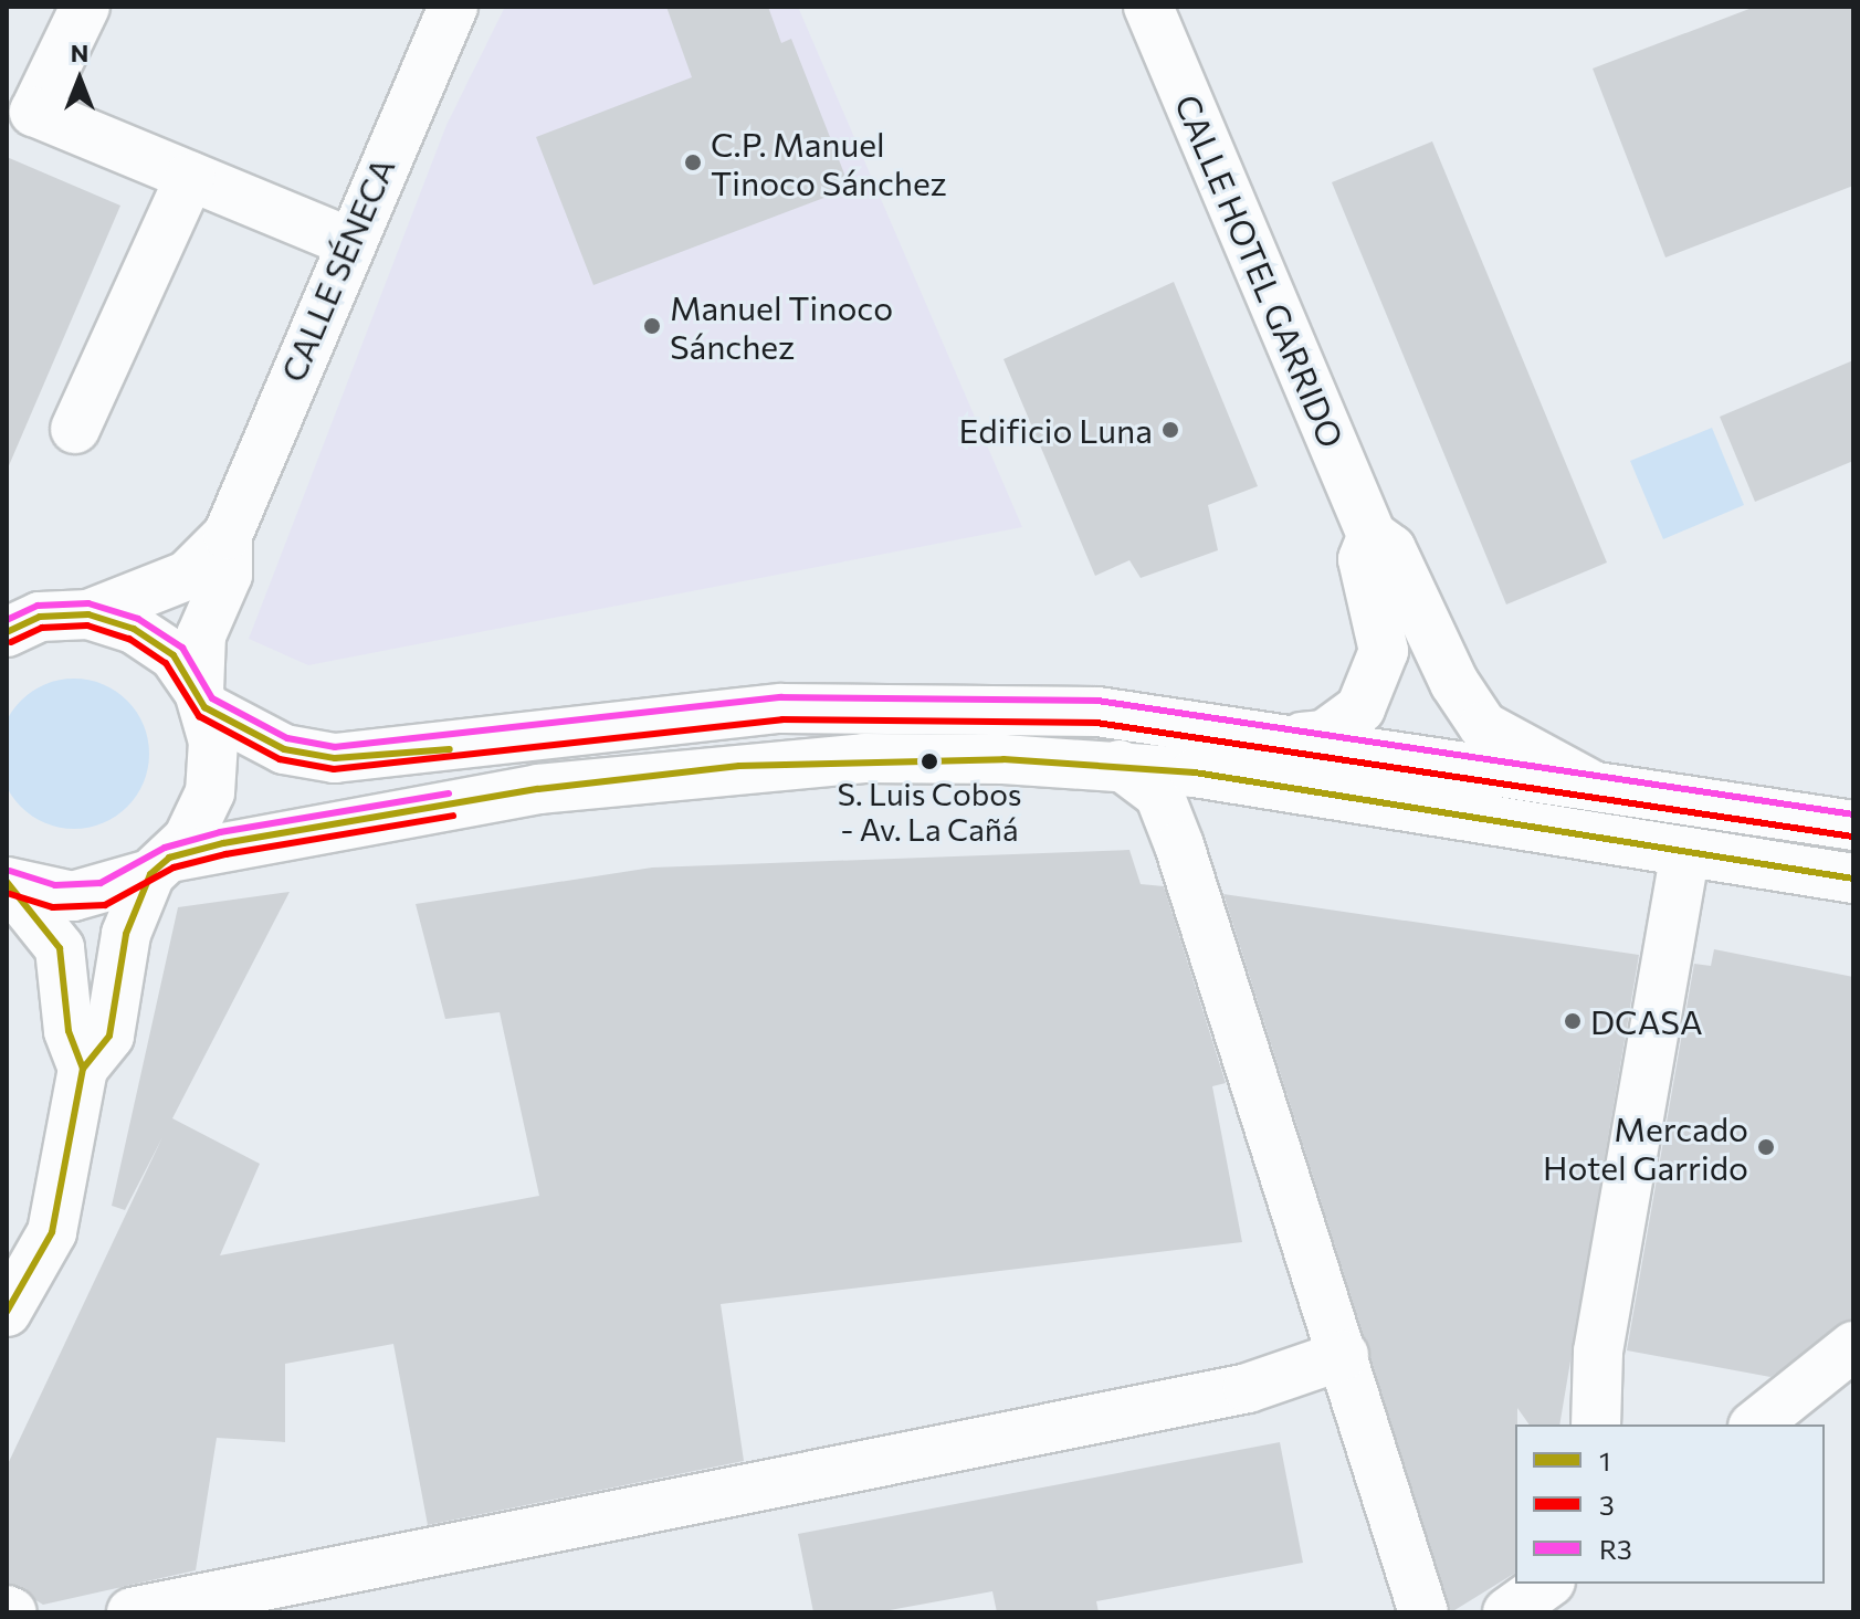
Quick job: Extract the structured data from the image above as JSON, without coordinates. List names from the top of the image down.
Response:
{
  "streets": {
    "street": ["CALLE SÉNECA", "CALLE HOTEL GARRIDO"]
  },
  "places": [
    "C.P. Manuel Tinoco Sánchez",
    "Manuel Tinoco Sánchez",
    "Edificio Luna",
    "S. Luis Cobos - Av. La Cañá",
    "DCASA",
    "Mercado Hotel Garrido"
  ],
  "lines": ["transit line R3", "transit line 1", "transit line 3"],
  "legend": ["1", "3", "R3"],
  "north": "top"
}
